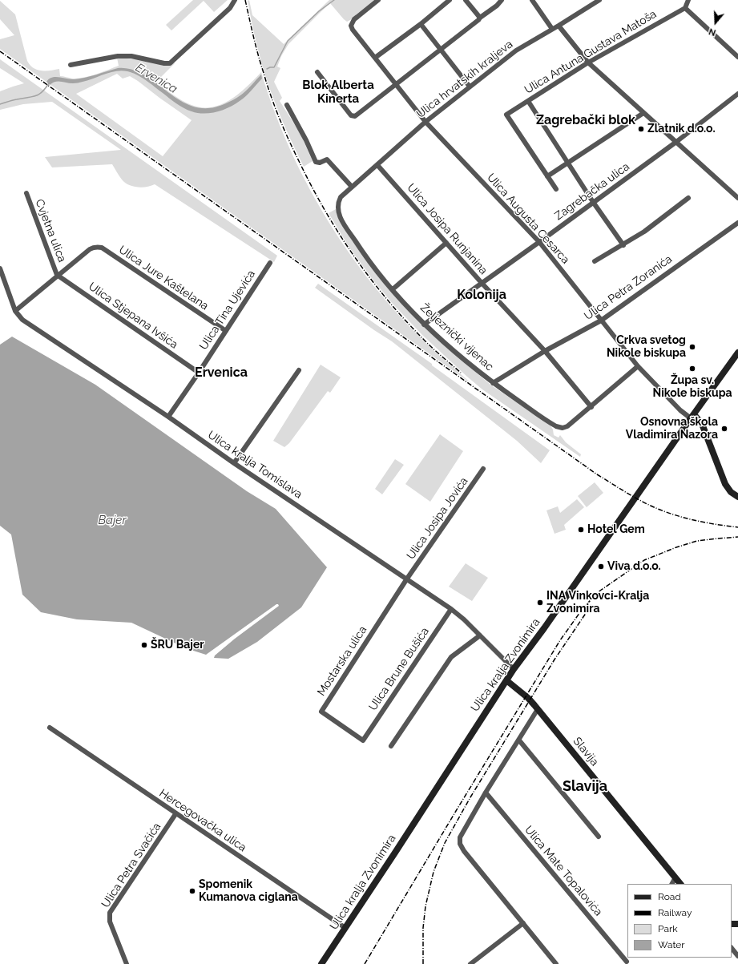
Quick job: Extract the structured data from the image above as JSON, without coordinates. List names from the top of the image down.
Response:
{
  "streets": {
    "main road": ["Ulica kralja Zvonimira", "Slavija"],
    "street": [
      "Ulica Antuna Gustava Matoša",
      "Ulica hrvatskih kraljeva",
      "Zagrebačka ulica",
      "Ulica Augusta Cesarca",
      "Ulica Josipa Runjanina",
      "Cvjetna ulica",
      "Ulica Jure Kaštelana",
      "Ulica Petra Zoranića",
      "Ulica Tina Ujevića",
      "Ulica Stjepana Ivšića",
      "Željeznički vijenac",
      "Ulica kralja Tomislava",
      "Ulica Josipa Jovića",
      "Mostarska ulica",
      "Ulica Brune Bušića",
      "Hercegovačka ulica",
      "Ulica Petra Svačića",
      "Ulica Mate Topalovića"
    ]
  },
  "crossings": [
    ["Ulica hrvatskih kraljeva", "Ulica Augusta Cesarca"],
    ["Ulica hrvatskih kraljeva", "Ulica Josipa Runjanina"],
    ["Ulica hrvatskih kraljeva", "Željeznički vijenac"],
    ["Zagrebačka ulica", "Ulica Augusta Cesarca"],
    ["Zagrebačka ulica", "Ulica Josipa Runjanina"],
    ["Zagrebačka ulica", "Željeznički vijenac"],
    ["Ulica Augusta Cesarca", "Ulica Petra Zoranića"],
    ["Ulica Augusta Cesarca", "Ulica kralja Zvonimira"],
    ["Ulica Josipa Runjanina", "Ulica Petra Zoranića"],
    ["Ulica Josipa Runjanina", "Željeznički vijenac"],
    ["Cvjetna ulica", "Ulica Jure Kaštelana"],
    ["Cvjetna ulica", "Ulica Stjepana Ivšića"],
    ["Cvjetna ulica", "Ulica kralja Tomislava"],
    ["Ulica Jure Kaštelana", "Ulica Tina Ujevića"],
    ["Ulica Petra Zoranića", "Željeznički vijenac"],
    ["Ulica Tina Ujevića", "Ulica Stjepana Ivšića"],
    ["Ulica Tina Ujevića", "Ulica kralja Tomislava"],
    ["Ulica kralja Tomislava", "Ulica Josipa Jovića"],
    ["Ulica kralja Tomislava", "Mostarska ulica"],
    ["Ulica kralja Tomislava", "Ulica kralja Zvonimira"],
    ["Ulica kralja Tomislava", "Ulica Brune Bušića"],
    ["Ulica Josipa Jovića", "Mostarska ulica"],
    ["Mostarska ulica", "Ulica Brune Bušića"],
    ["Ulica kralja Zvonimira", "Slavija"],
    ["Ulica kralja Zvonimira", "Hercegovačka ulica"],
    ["Hercegovačka ulica", "Ulica Petra Svačića"]
  ],
  "districts": [
    "Blok Alberta Kinerta",
    "Zagrebački blok",
    "Kolonija",
    "Ervenica",
    "Slavija"
  ],
  "water": ["Ervenica", "Bajer"],
  "places": [
    "Zlatnik d.o.o.",
    "Crkva svetog Nikole biskupa",
    "Župa sv. Nikole biskupa",
    "Osnovna škola Vladimira Nazora",
    "Hotel Gem",
    "Viva d.o.o.",
    "INA Vinkovci-Kralja Zvonimira",
    "ŠRU Bajer",
    "Spomenik Kumanova ciglana"
  ],
  "legend": [
    "Road",
    "Railway",
    "Park",
    "Water"
  ],
  "north": "bottom"
}
